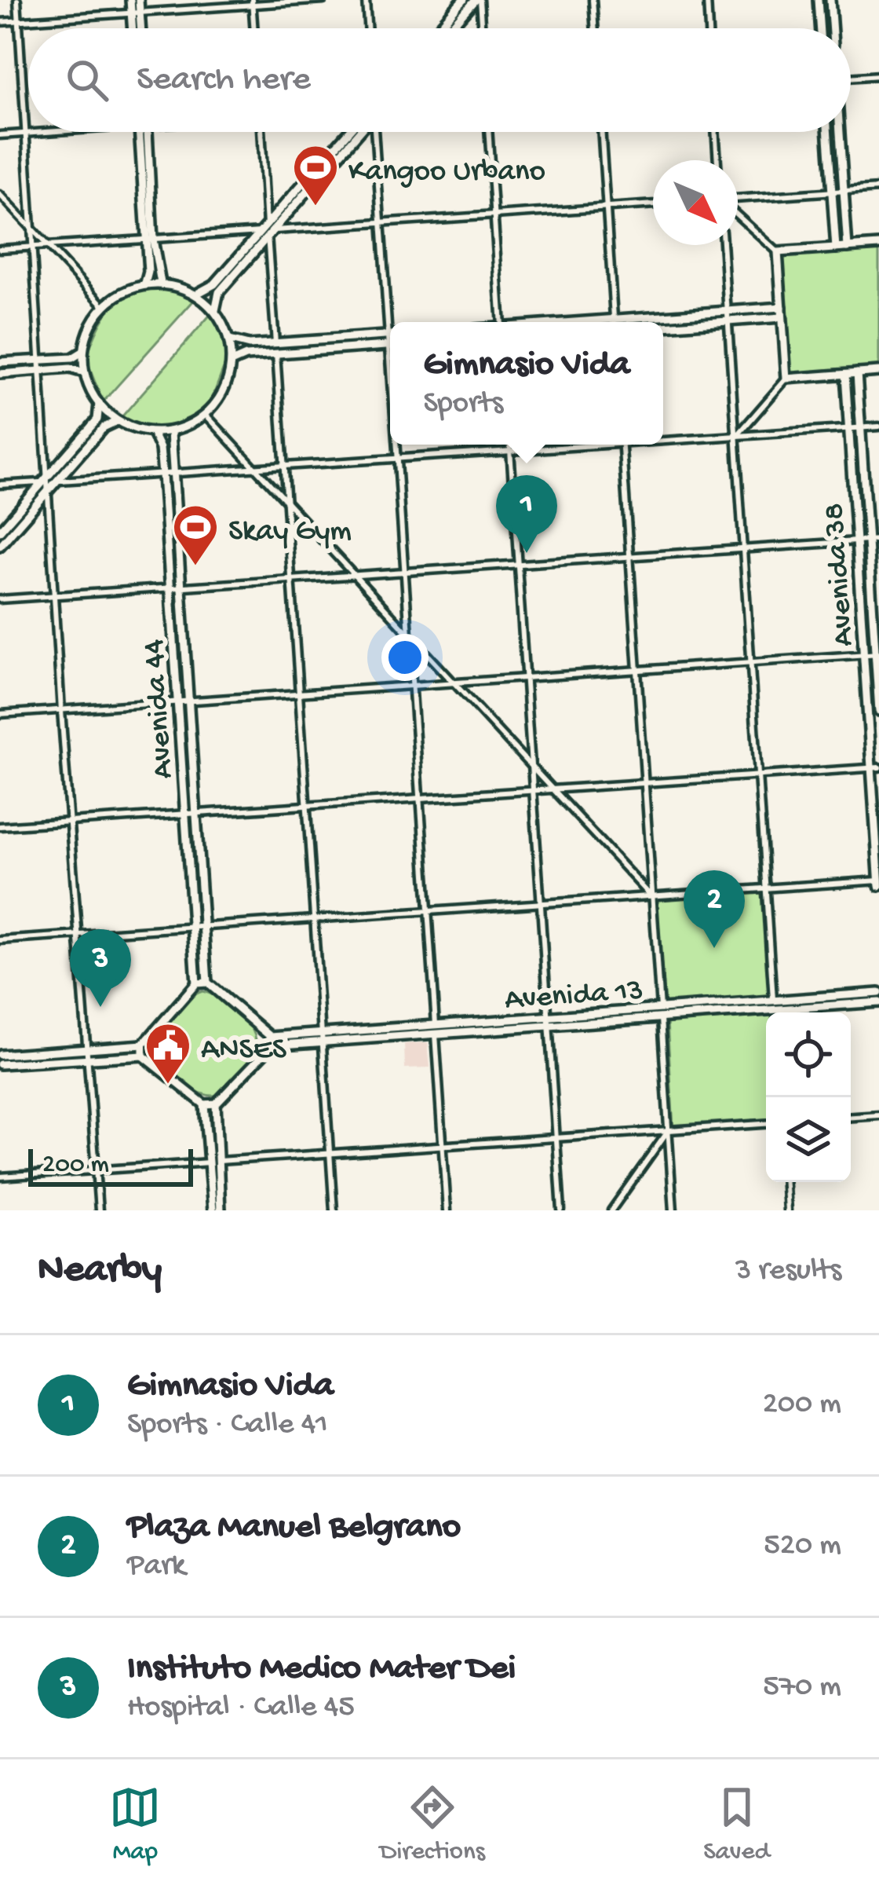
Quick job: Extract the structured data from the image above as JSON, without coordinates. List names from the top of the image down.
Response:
{
  "streets": {
    "main road": ["Avenida 38", "Avenida 44", "Avenida 13"]
  },
  "places": {
    "sports": ["Kangoo Urbano", "Skay Gym"],
    "public building": ["ANSES"]
  },
  "scale_bar": "200 m",
  "north": "bottom right",
  "page": {
    "search": "Search here",
    "popup": ["Gimnasio Vida", "Sports"],
    "pins": ["1", "2", "3"],
    "scale": "200 m",
    "heading": ["Nearby", "3 results"],
    "list": [
      {
        "mark": "1",
        "name": "Gimnasio Vida",
        "note": "Sports · Calle 41",
        "value": "200 m"
      },
      {
        "mark": "2",
        "name": "Plaza Manuel Belgrano",
        "note": "Park",
        "value": "520 m"
      },
      {
        "mark": "3",
        "name": "Instituto Medico Mater Dei",
        "note": "Hospital · Calle 45",
        "value": "570 m"
      }
    ],
    "nav": ["Map", "Directions", "Saved"]
  }
}
